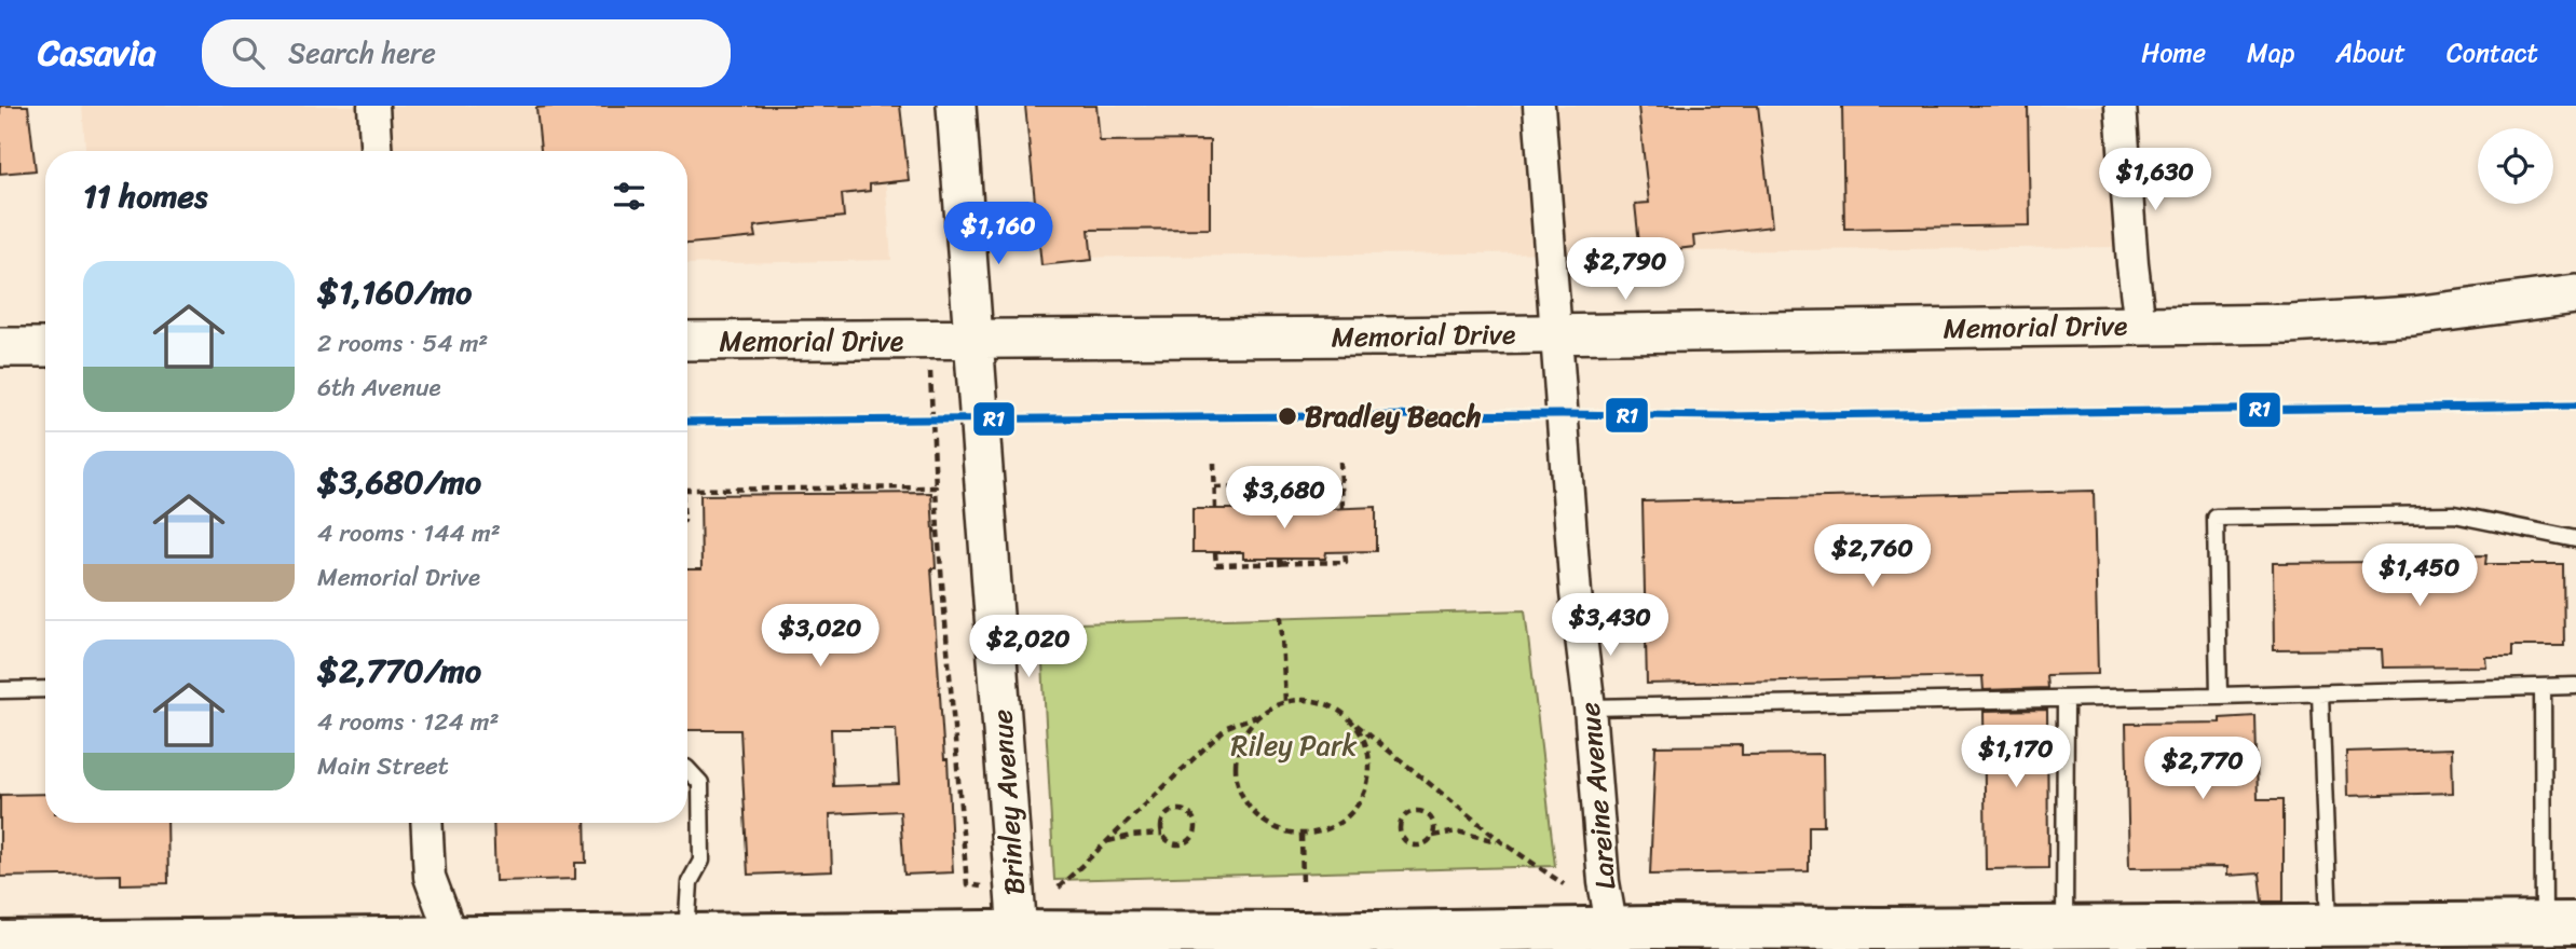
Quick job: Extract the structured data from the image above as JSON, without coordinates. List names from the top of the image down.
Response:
{
  "streets": {
    "street": ["Memorial Drive", "Lareine Avenue", "Brinley Avenue"]
  },
  "crossings": [
    ["Memorial Drive", "Lareine Avenue"],
    ["Memorial Drive", "Brinley Avenue"]
  ],
  "parks": ["Riley Park"],
  "places": ["Bradley Beach"],
  "lines": ["transit line R1"],
  "page": {
    "header": "Casavia",
    "search": "Search here",
    "nav": [
      "Home",
      "Map",
      "About",
      "Contact"
    ],
    "price": [
      "$1,630",
      "$1,160",
      "$2,790",
      "$3,680",
      "$2,760",
      "$1,450",
      "$3,430",
      "$3,020",
      "$2,020",
      "$1,170",
      "$2,770"
    ],
    "heading": "11 homes",
    "list": [
      {
        "name": "$1,160/mo",
        "note": "2 rooms · 54 m² · 6th Avenue"
      },
      {
        "name": "$3,680/mo",
        "note": "4 rooms · 144 m² · Memorial Drive"
      },
      {
        "name": "$2,770/mo",
        "note": "4 rooms · 124 m² · Main Street"
      }
    ]
  }
}
